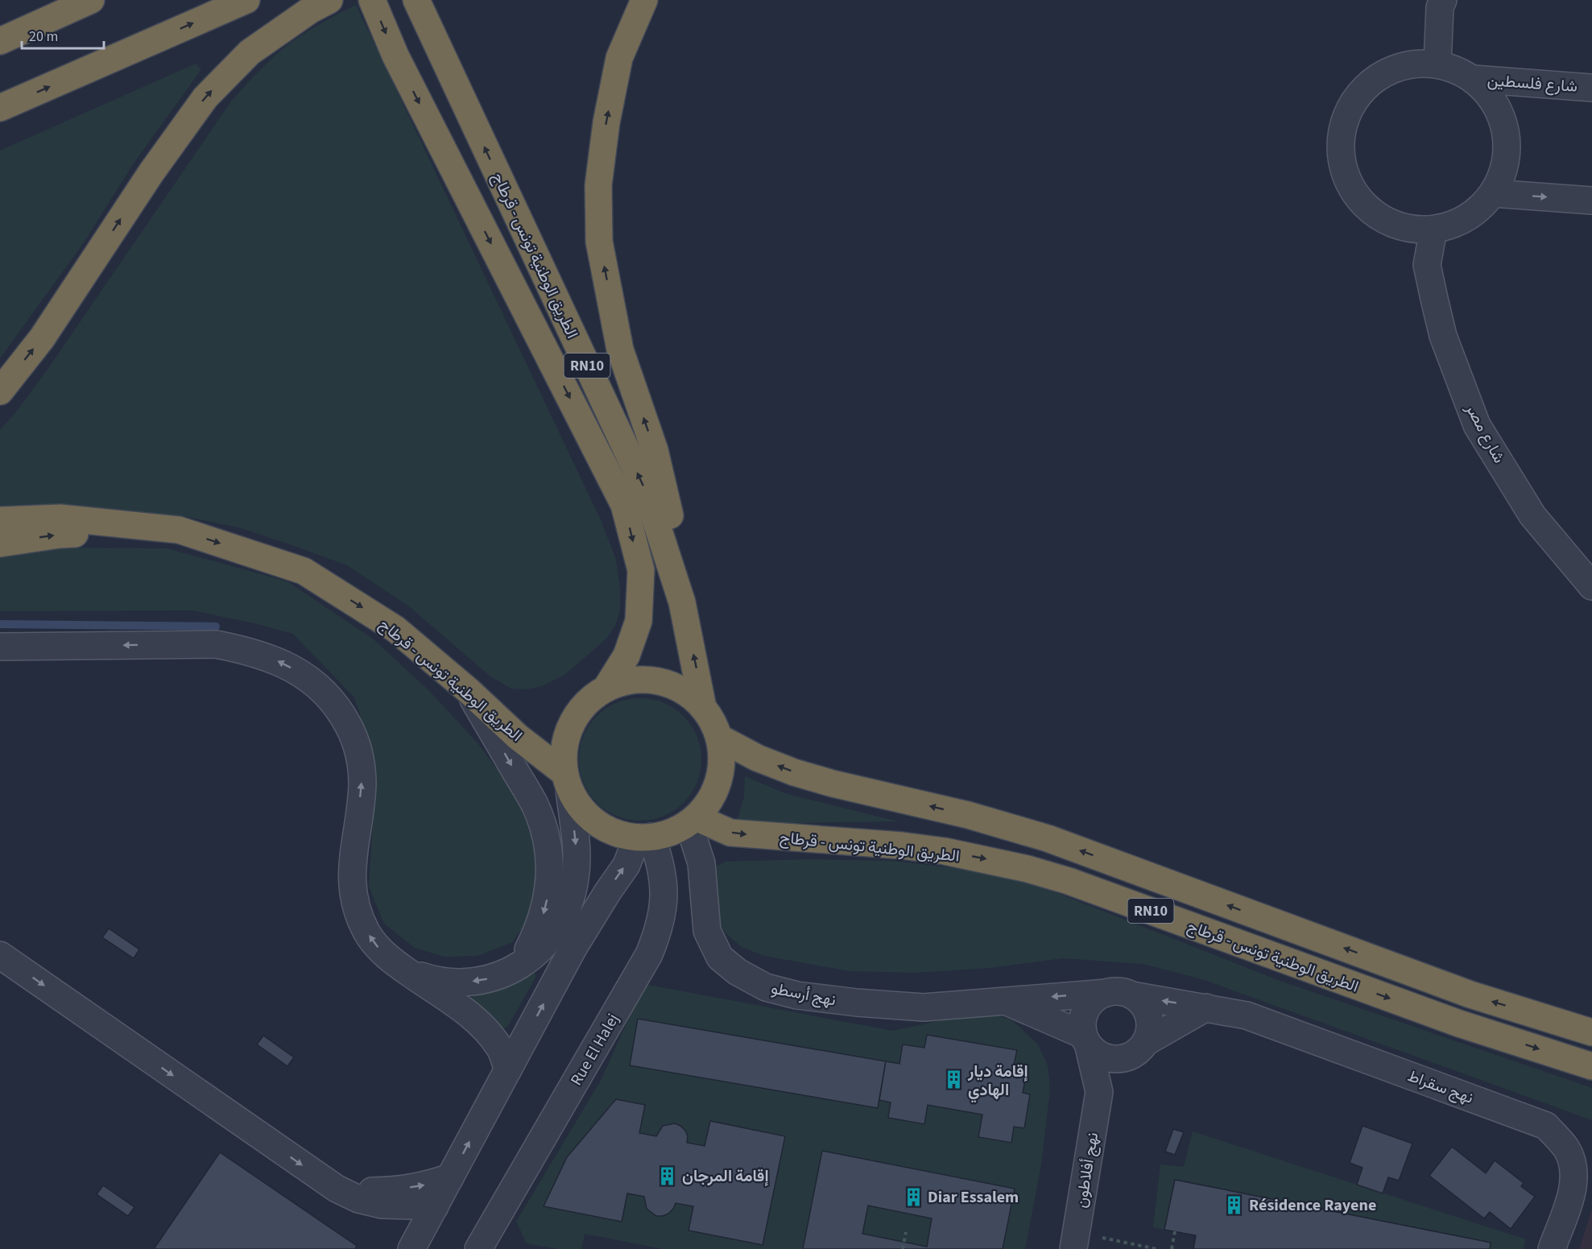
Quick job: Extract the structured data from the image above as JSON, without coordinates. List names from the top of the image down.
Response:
{
  "streets": {
    "highway": ["الطريق الوطنية تونس - قرطاج", "RN10"],
    "street": [
      "شارع فلسطين",
      "شارع مصر",
      "نهج أرسطو",
      "Rue El Halej",
      "نهج سقراط",
      "نهج أفلاطون"
    ]
  },
  "crossings": [
    ["شارع فلسطين", "شارع مصر"],
    ["الطريق الوطنية تونس - قرطاج", "نهج أرسطو"],
    ["الطريق الوطنية تونس - قرطاج", "Rue El Halej"],
    ["نهج أرسطو", "Rue El Halej"],
    ["نهج أرسطو", "نهج سقراط"],
    ["نهج أرسطو", "نهج أفلاطون"],
    ["نهج سقراط", "نهج أفلاطون"]
  ],
  "places": {
    "building": [
      "إقامة ديار الهادي",
      "إقامة المرجان",
      "Diar Essalem",
      "Résidence Rayene"
    ]
  },
  "scale_bar": "20 m"
}
